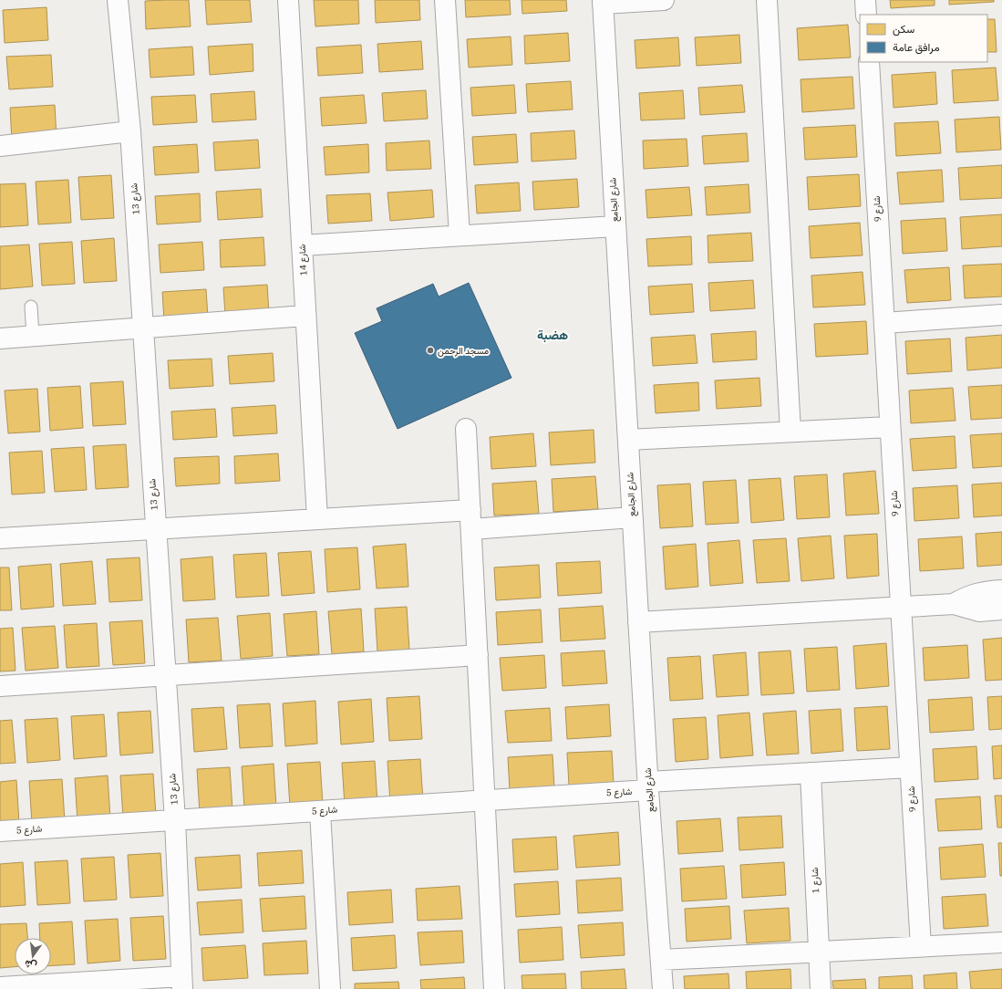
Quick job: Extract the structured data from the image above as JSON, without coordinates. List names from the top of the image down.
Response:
{
  "streets": {
    "street": [
      "شارع 13",
      "شارع الجامع",
      "شارع 9",
      "شارع 14",
      "شارع 5",
      "شارع 1"
    ]
  },
  "crossings": [
    ["شارع 13", "شارع 5"],
    ["شارع الجامع", "شارع 5"],
    ["شارع 9", "شارع 5"],
    ["شارع 5", "شارع 1"]
  ],
  "districts": ["هضبة"],
  "places": ["مسجد الرحمن"],
  "legend": ["سكن", "مرافق عامة"],
  "north": "bottom"
}
